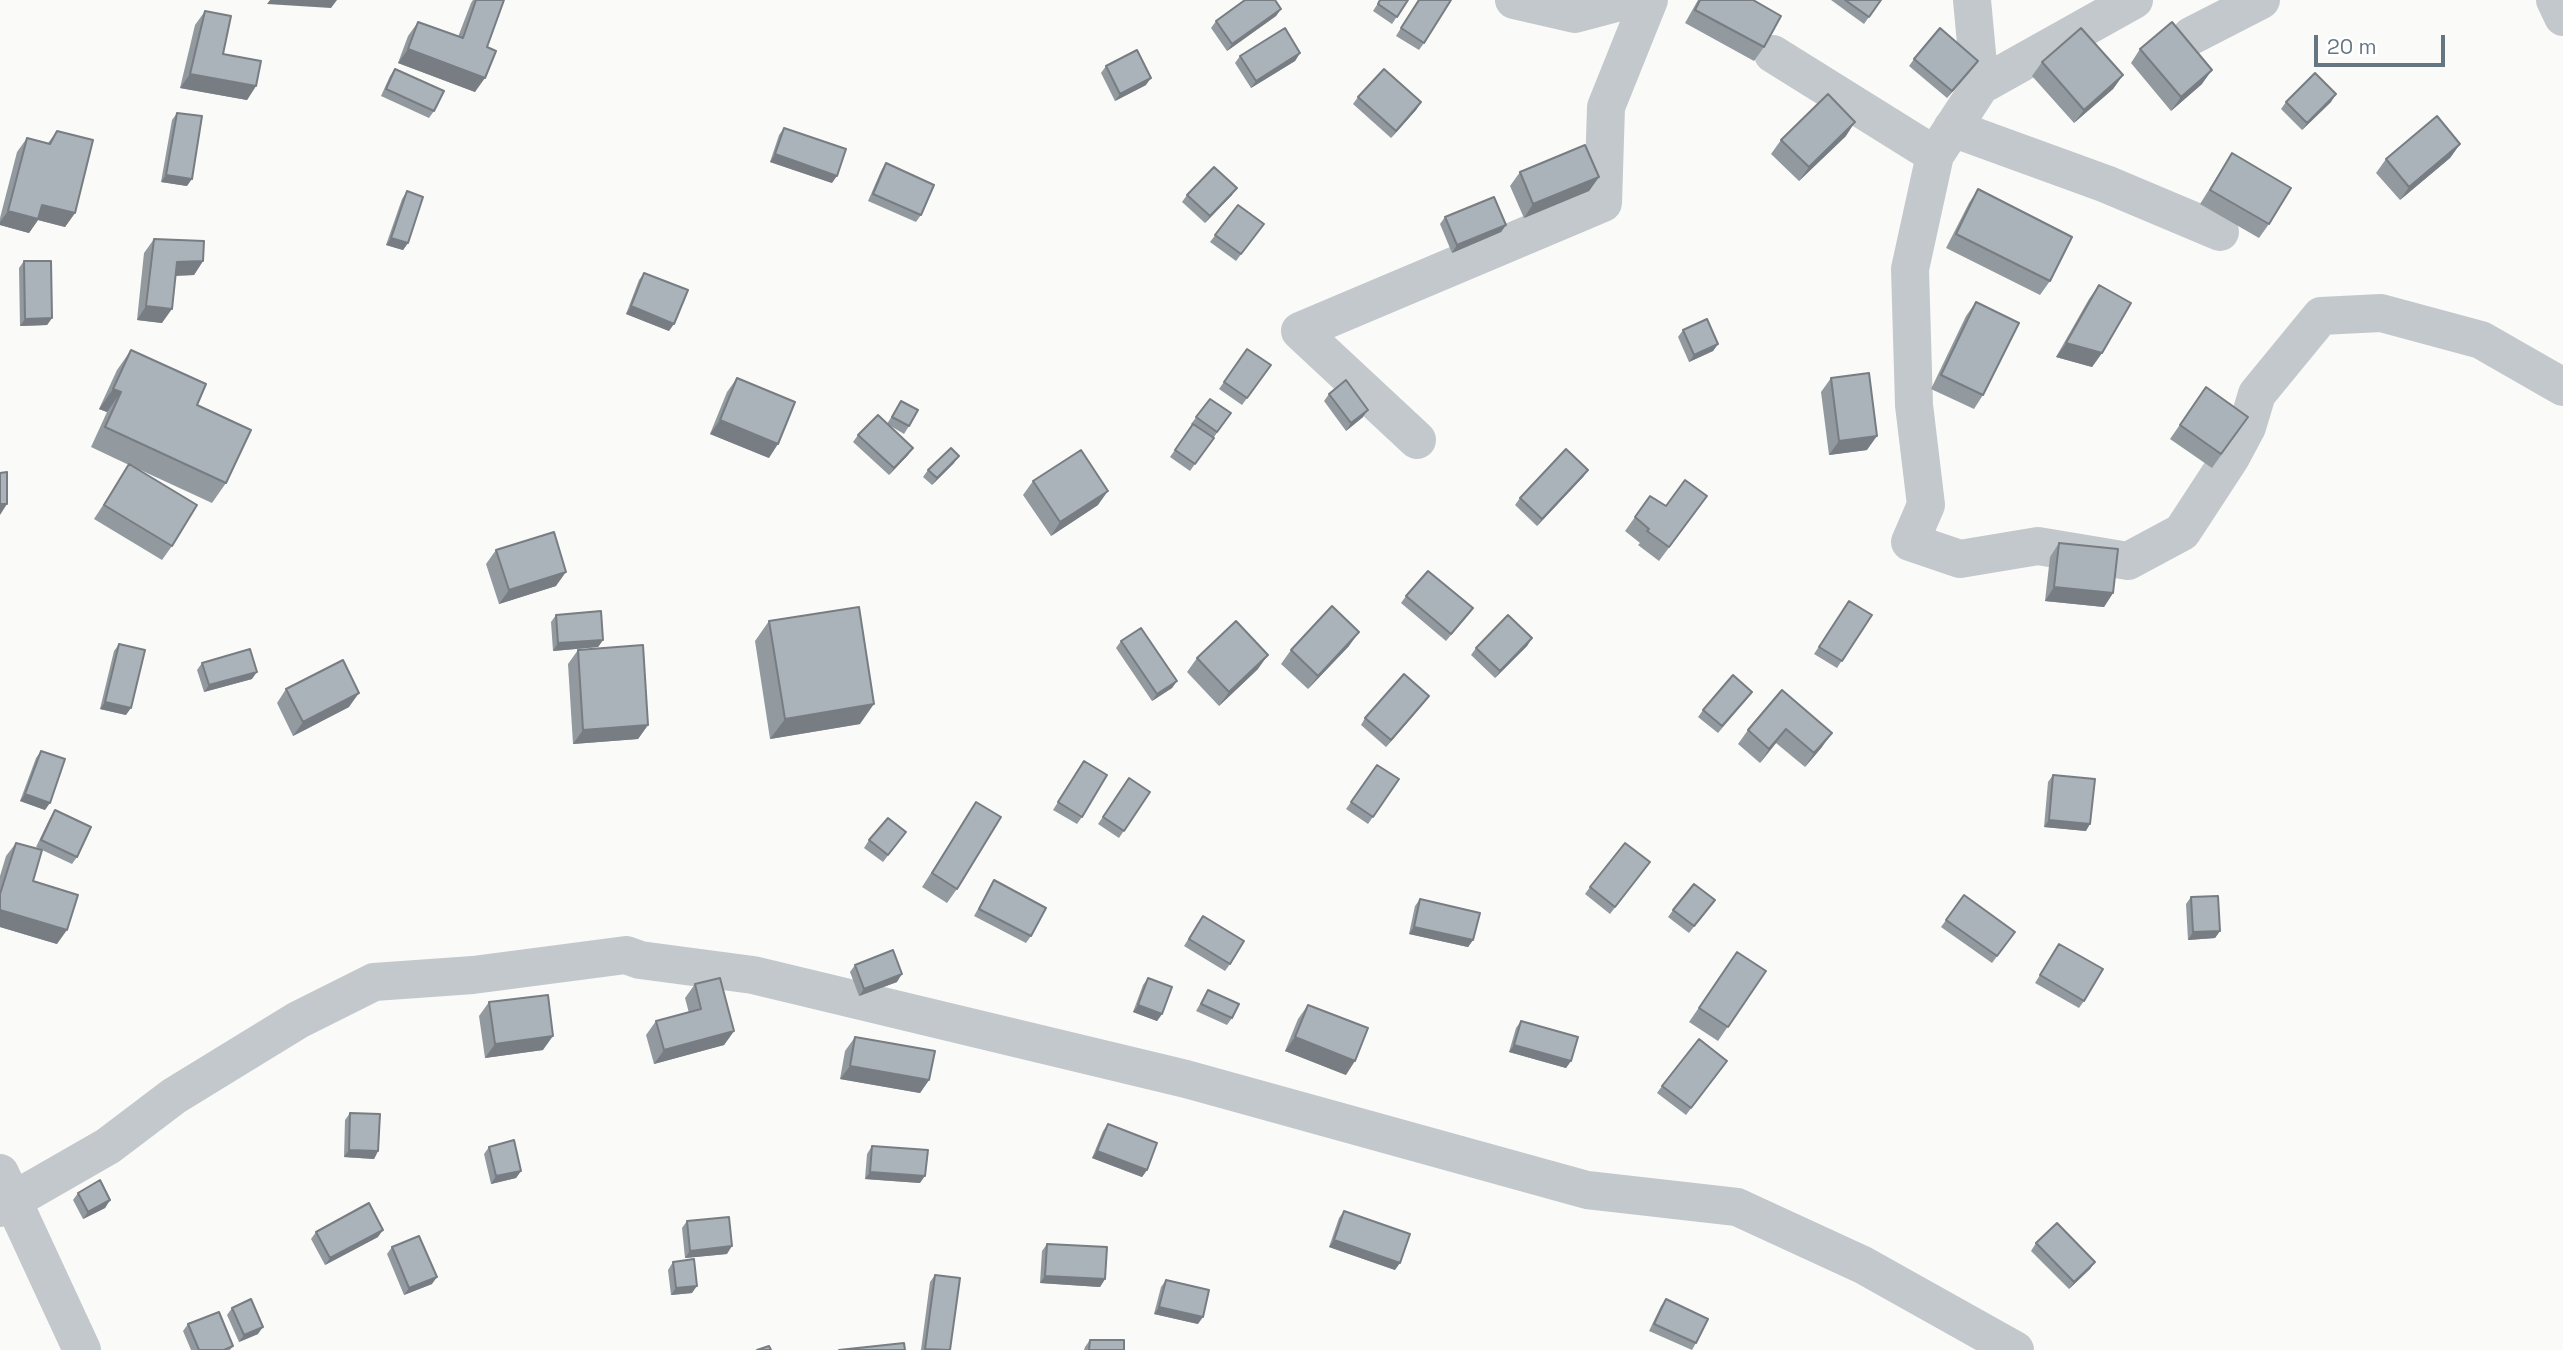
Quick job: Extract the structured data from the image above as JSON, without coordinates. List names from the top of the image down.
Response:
{
  "scale_bar": "20 m"
}
